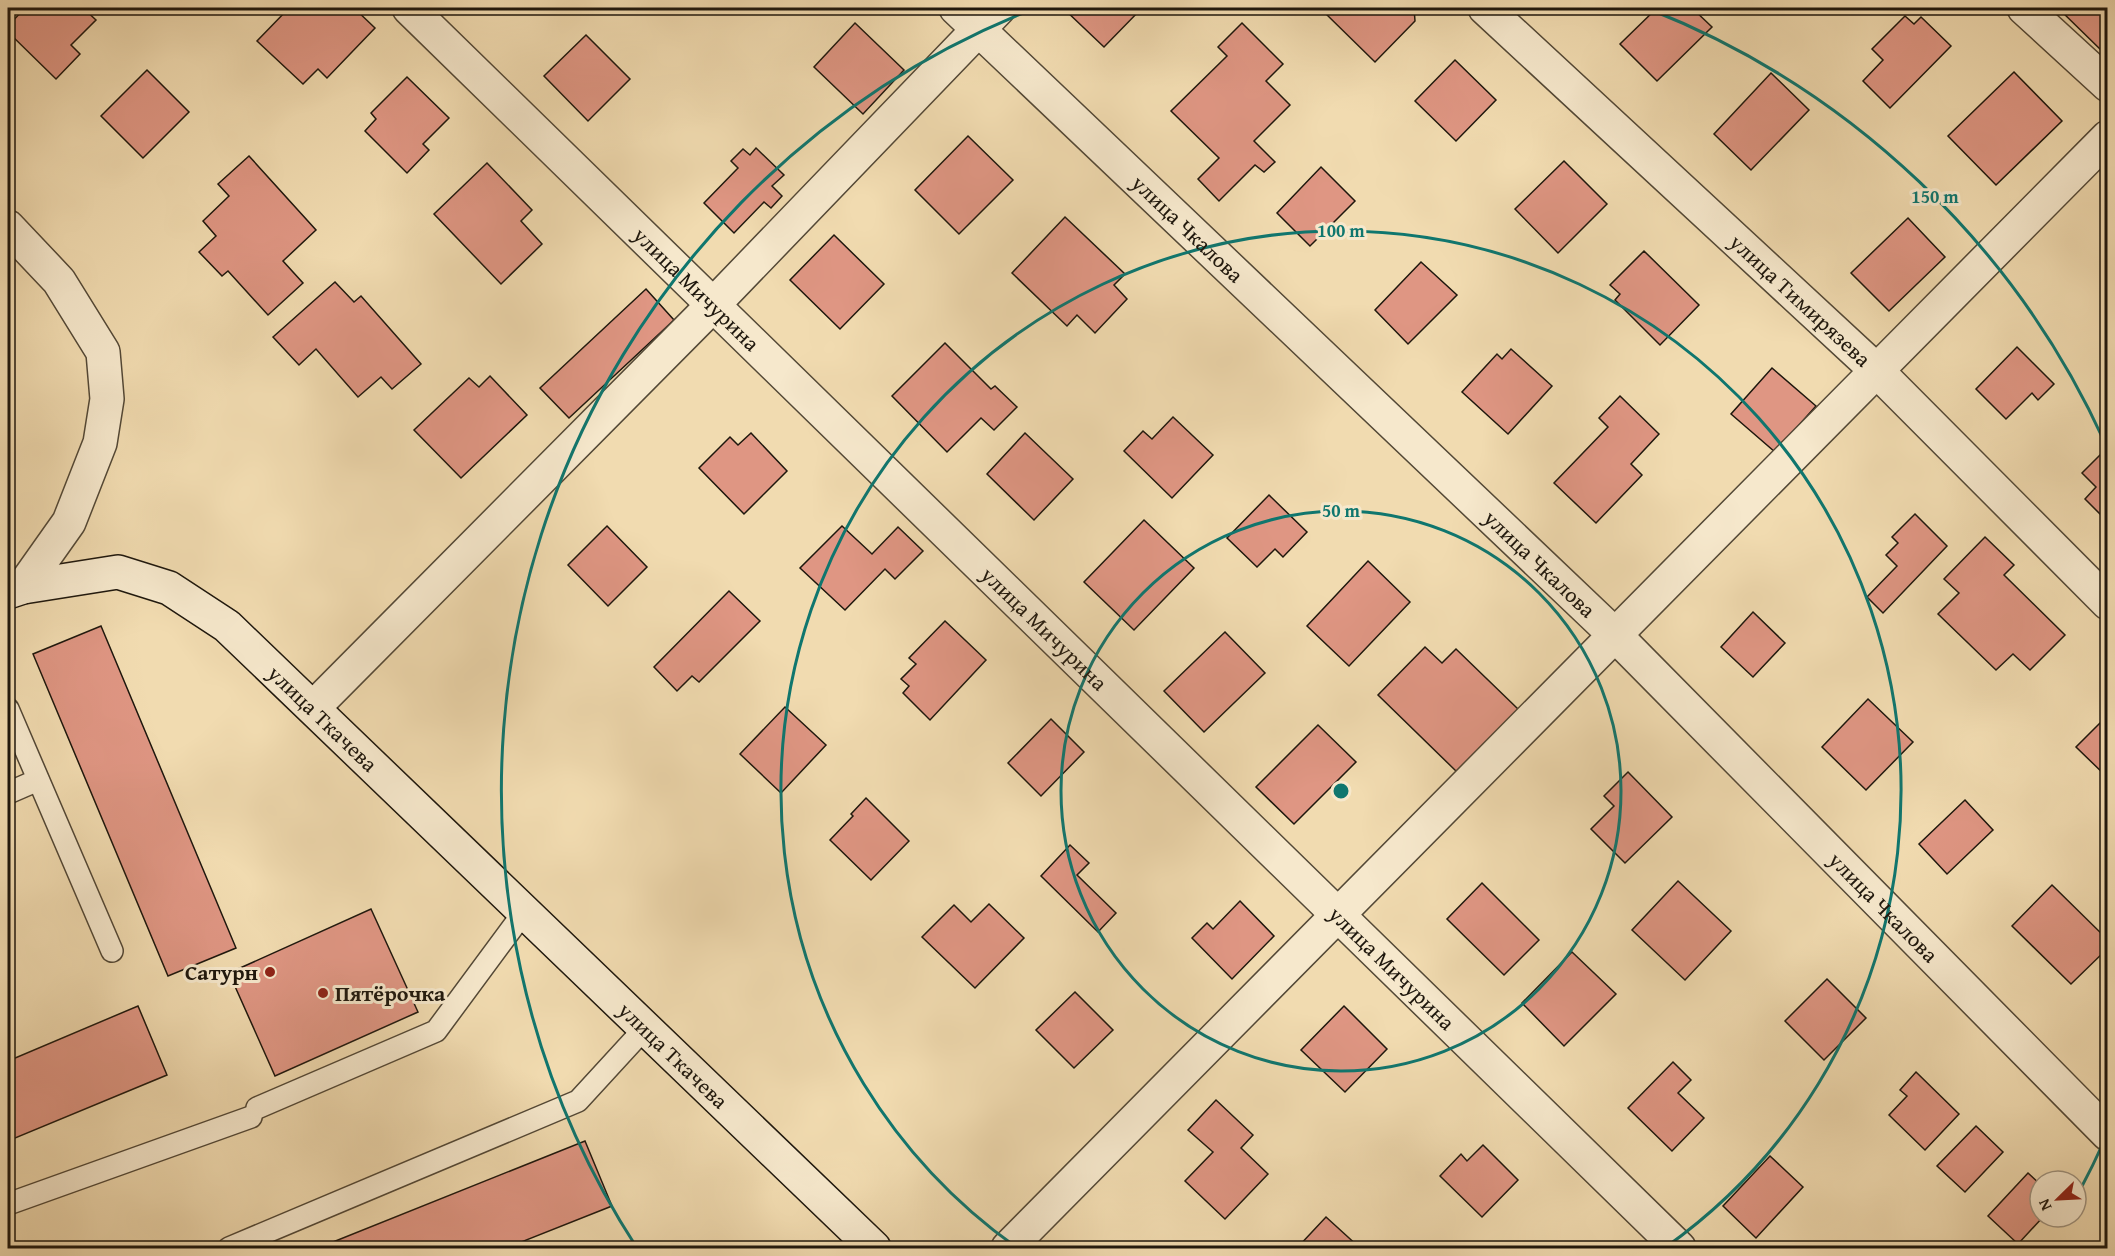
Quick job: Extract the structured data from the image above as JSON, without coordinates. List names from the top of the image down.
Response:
{
  "streets": {
    "street": [
      "улица Чкалова",
      "улица Мичурина",
      "улица Тимирязева",
      "улица Ткачева"
    ]
  },
  "places": ["Сатурн", "Пятёрочка"],
  "north": "bottom left",
  "rings": ["150 m", "100 m", "50 m"]
}
